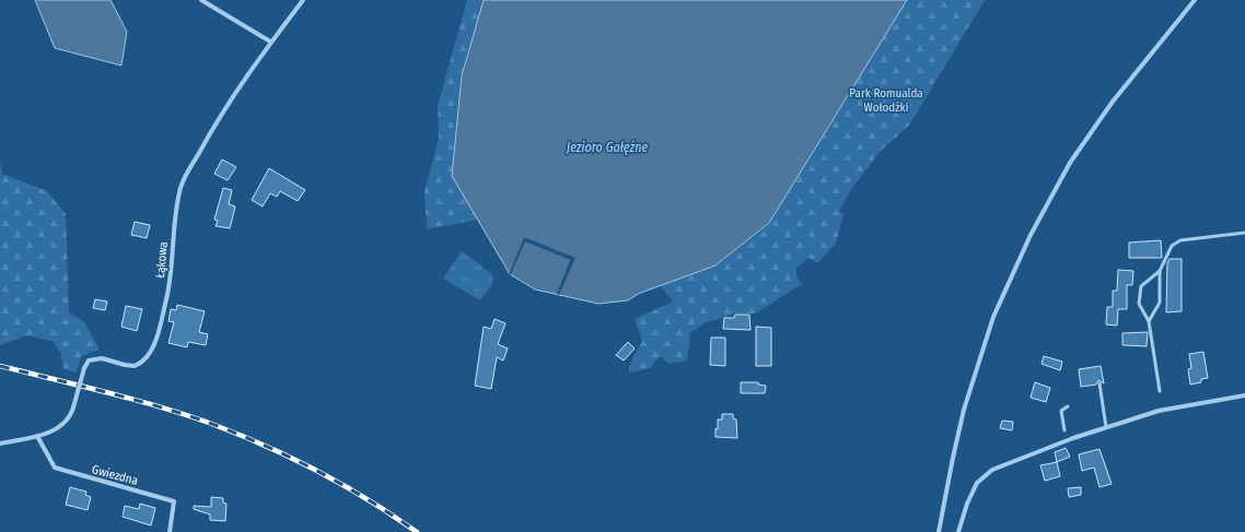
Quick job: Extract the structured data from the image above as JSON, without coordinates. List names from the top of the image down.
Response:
{
  "streets": {
    "street": ["Łąkowa", "Gwiezdna"]
  },
  "crossings": [
    ["Łąkowa", "Gwiezdna"]
  ],
  "water": ["Jezioro Gałęźne"],
  "parks": ["Park Romualda Wołodźki"]
}
